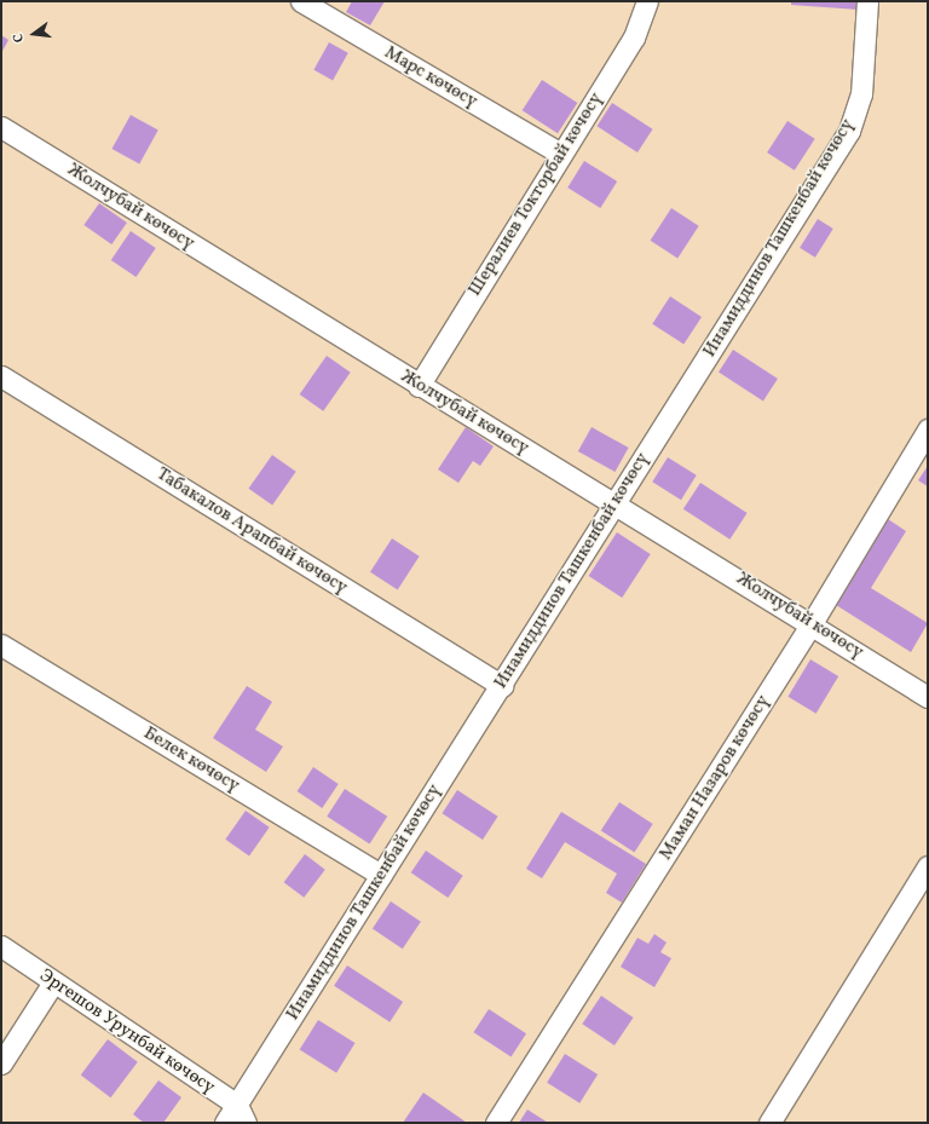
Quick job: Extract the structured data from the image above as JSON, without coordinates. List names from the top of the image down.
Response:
{
  "streets": {
    "street": [
      "Марс көчөсү",
      "Шералиев Токторбай көчөсү",
      "Жолчубай көчөсү",
      "Инамиддинов Ташкенбай көчөсү",
      "Табакалов Арапбай көчөсү",
      "Белек көчөсү",
      "Маман Назаров көчөсү",
      "Эргешов Урунбай көчөсү"
    ]
  },
  "crossings": [
    ["Марс көчөсү", "Шералиев Токторбай көчөсү"],
    ["Шералиев Токторбай көчөсү", "Жолчубай көчөсү"],
    ["Жолчубай көчөсү", "Инамиддинов Ташкенбай көчөсү"],
    ["Жолчубай көчөсү", "Маман Назаров көчөсү"],
    ["Инамиддинов Ташкенбай көчөсү", "Табакалов Арапбай көчөсү"],
    ["Инамиддинов Ташкенбай көчөсү", "Белек көчөсү"],
    ["Инамиддинов Ташкенбай көчөсү", "Эргешов Урунбай көчөсү"]
  ],
  "north": "left"
}
